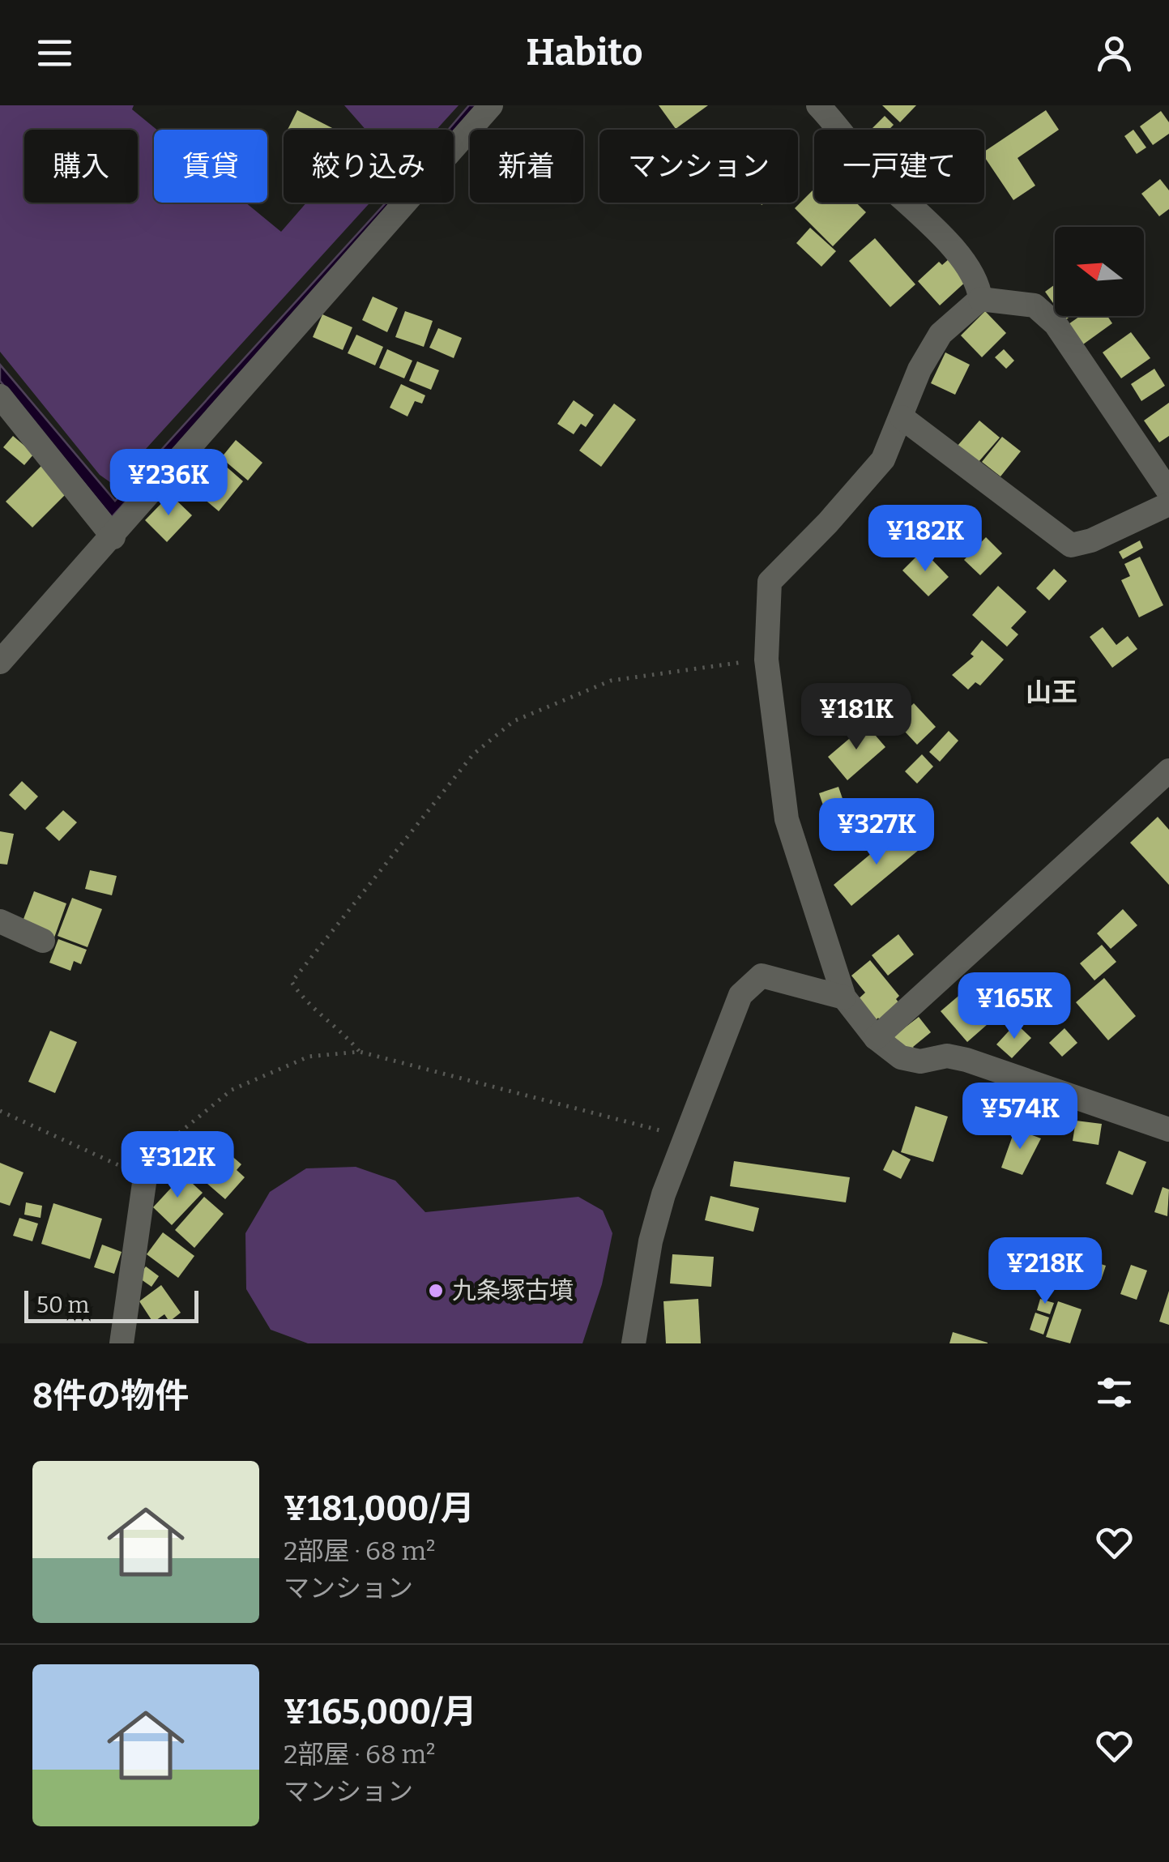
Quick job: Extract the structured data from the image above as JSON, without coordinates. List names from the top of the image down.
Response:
{
  "districts": ["山王"],
  "places": ["九条塚古墳"],
  "scale_bar": "50 m",
  "north": "left",
  "page": {
    "header": "Habito",
    "chip": [
      "購入",
      "賃貸",
      "絞り込み",
      "新着",
      "マンション",
      "一戸建て"
    ],
    "price": [
      "¥236K",
      "¥182K",
      "¥181K",
      "¥327K",
      "¥165K",
      "¥574K",
      "¥312K",
      "¥218K"
    ],
    "scale": "50 m",
    "heading": "8件の物件",
    "list": [
      {
        "name": "¥181,000/月",
        "note": "2部屋 · 68 m² · マンション"
      },
      {
        "name": "¥165,000/月",
        "note": "2部屋 · 68 m² · マンション"
      }
    ]
  }
}
